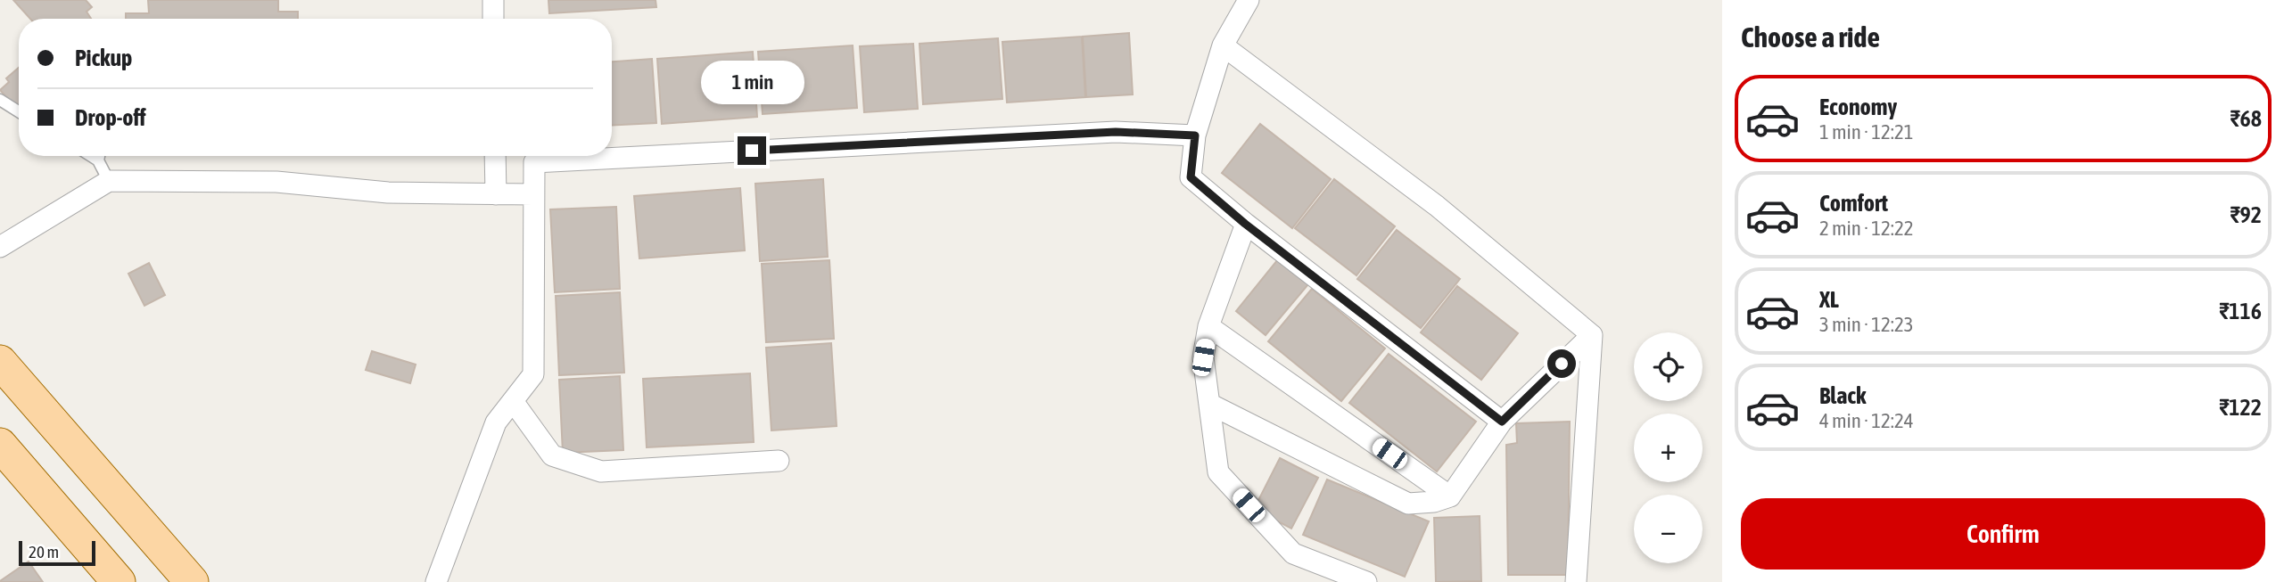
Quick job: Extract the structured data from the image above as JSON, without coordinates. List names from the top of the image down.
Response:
{
  "scale_bar": "20 m",
  "page": {
    "heading": "Choose a ride",
    "banner": ["Pickup", "Drop-off"],
    "bubble": "1 min",
    "list": [
      {
        "name": "Economy",
        "note": "1 min · 12:21",
        "value": "₹68"
      },
      {
        "name": "Comfort",
        "note": "2 min · 12:22",
        "value": "₹92"
      },
      {
        "name": "XL",
        "note": "3 min · 12:23",
        "value": "₹116"
      },
      {
        "name": "Black",
        "note": "4 min · 12:24",
        "value": "₹122"
      }
    ],
    "map_buttons": ["+", "−"],
    "buttons": "Confirm",
    "scale": "20 m"
  }
}
